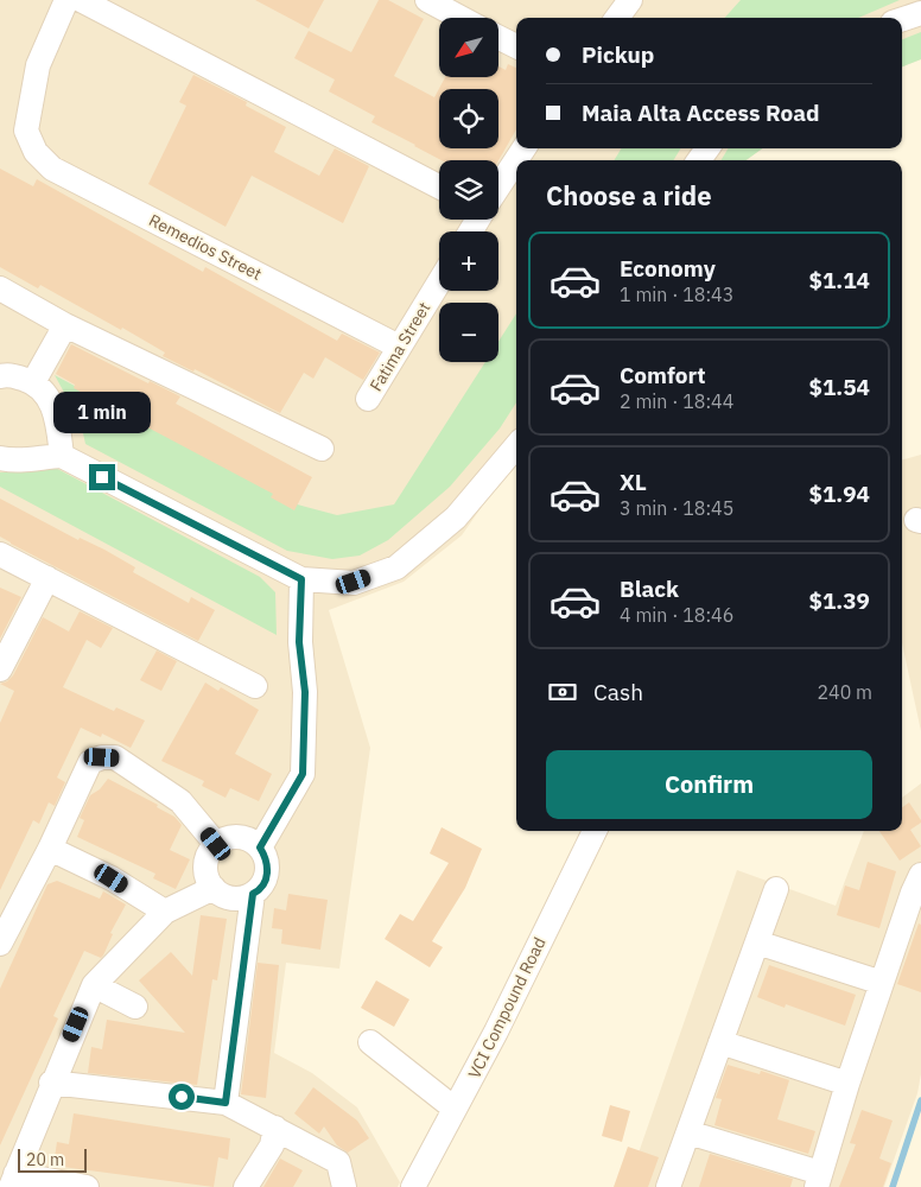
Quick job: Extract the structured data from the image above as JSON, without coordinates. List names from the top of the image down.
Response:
{
  "streets": {
    "street": ["Remedios Street", "Fatima Street", "VCI Compound Road"]
  },
  "crossings": [
    ["Remedios Street", "Fatima Street"]
  ],
  "scale_bar": "20 m",
  "north": "bottom left",
  "page": {
    "map_buttons": ["+", "−"],
    "banner": ["Pickup", "Maia Alta Access Road"],
    "heading": "Choose a ride",
    "list": [
      {
        "name": "Economy",
        "note": "1 min · 18:43",
        "value": "$1.14"
      },
      {
        "name": "Comfort",
        "note": "2 min · 18:44",
        "value": "$1.54"
      },
      {
        "name": "XL",
        "note": "3 min · 18:45",
        "value": "$1.94"
      },
      {
        "name": "Black",
        "note": "4 min · 18:46",
        "value": "$1.39"
      }
    ],
    "bubble": "1 min",
    "pay": ["Cash", "240 m"],
    "buttons": "Confirm",
    "scale": "20 m"
  }
}
